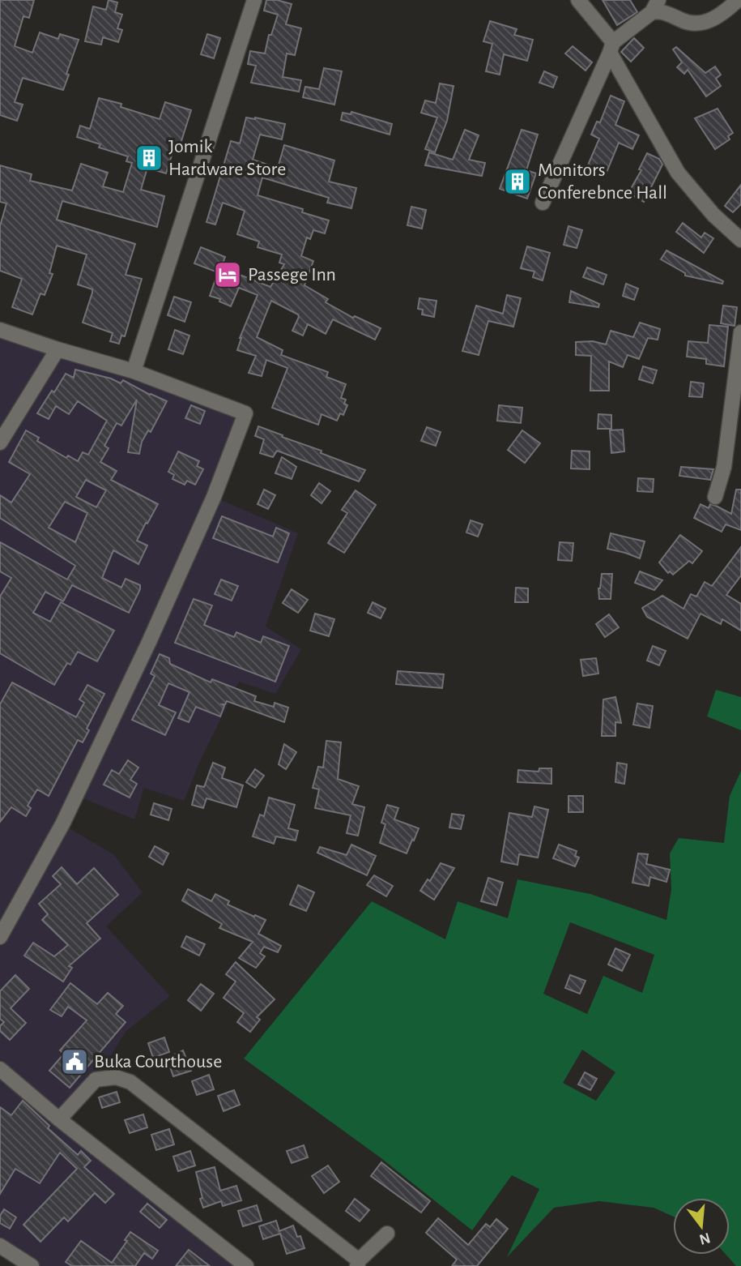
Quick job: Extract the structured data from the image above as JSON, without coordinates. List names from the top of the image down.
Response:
{
  "places": {
    "building": ["Jomik Hardware Store", "Monitors Conferebnce Hall"],
    "hotel": ["Passege Inn"],
    "public building": ["Buka Courthouse"]
  },
  "north": "bottom"
}
